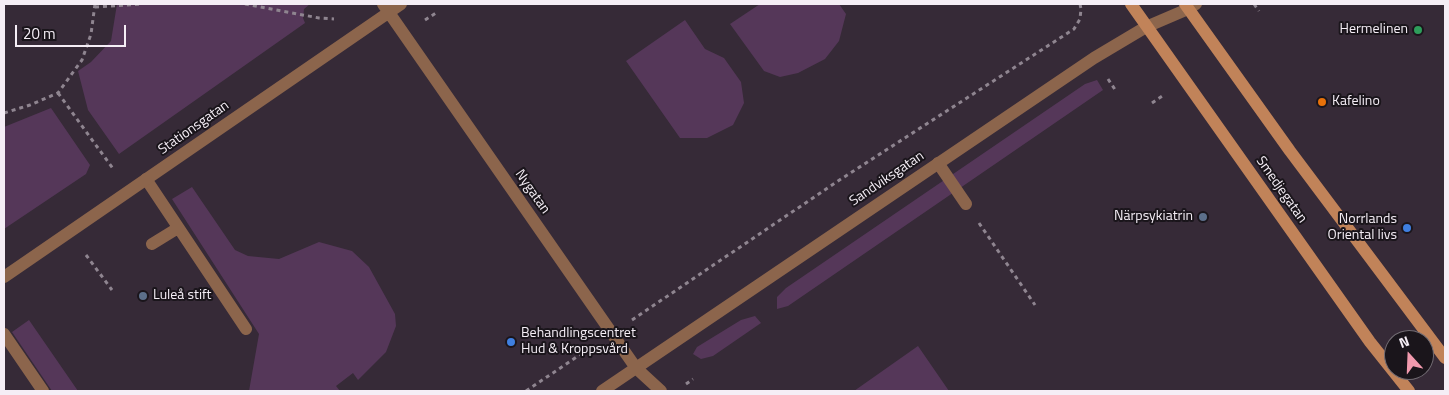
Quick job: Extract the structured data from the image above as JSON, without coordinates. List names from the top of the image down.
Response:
{
  "streets": {
    "main road": ["Smedjegatan"],
    "street": ["Stationsgatan", "Sandviksgatan", "Nygatan"]
  },
  "crossings": [
    ["Stationsgatan", "Nygatan"],
    ["Sandviksgatan", "Smedjegatan"],
    ["Sandviksgatan", "Nygatan"]
  ],
  "places": [
    "Hermelinen",
    "Kafelino",
    "Närpsykiatrin",
    "Norrlands Oriental livs",
    "Luleå stift",
    "Behandlingscentret Hud & Kroppsvård"
  ],
  "scale_bar": "20 m",
  "north": "top"
}
